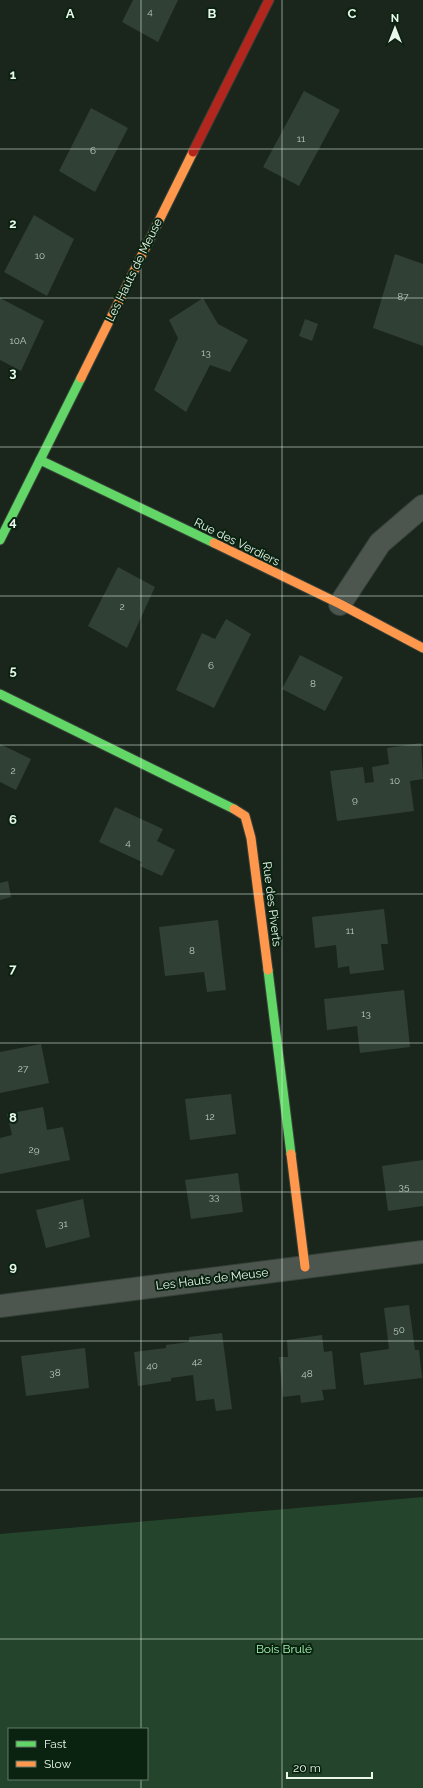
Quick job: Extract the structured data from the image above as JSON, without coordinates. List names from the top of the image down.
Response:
{
  "streets": {
    "street": ["Les Hauts de Meuse", "Rue des Verdiers", "Rue des Piverts"]
  },
  "crossings": [
    ["Les Hauts de Meuse", "Rue des Verdiers"],
    ["Les Hauts de Meuse", "Rue des Piverts"]
  ],
  "parks": ["Bois Brulé"],
  "house_numbers": [
    "4",
    "11",
    "6",
    "10",
    "87",
    "10A",
    "13",
    "2",
    "6",
    "8",
    "2",
    "10",
    "9",
    "4",
    "11",
    "8",
    "13",
    "27",
    "12",
    "29",
    "35",
    "33",
    "31",
    "50",
    "42",
    "40",
    "38",
    "48"
  ],
  "legend": ["Fast", "Slow"],
  "scale_bar": "20 m",
  "north": "top",
  "grid": {
    "columns": ["A", "B", "C"],
    "rows": [
      "1",
      "2",
      "3",
      "4",
      "5",
      "6",
      "7",
      "8",
      "9"
    ]
  }
}
